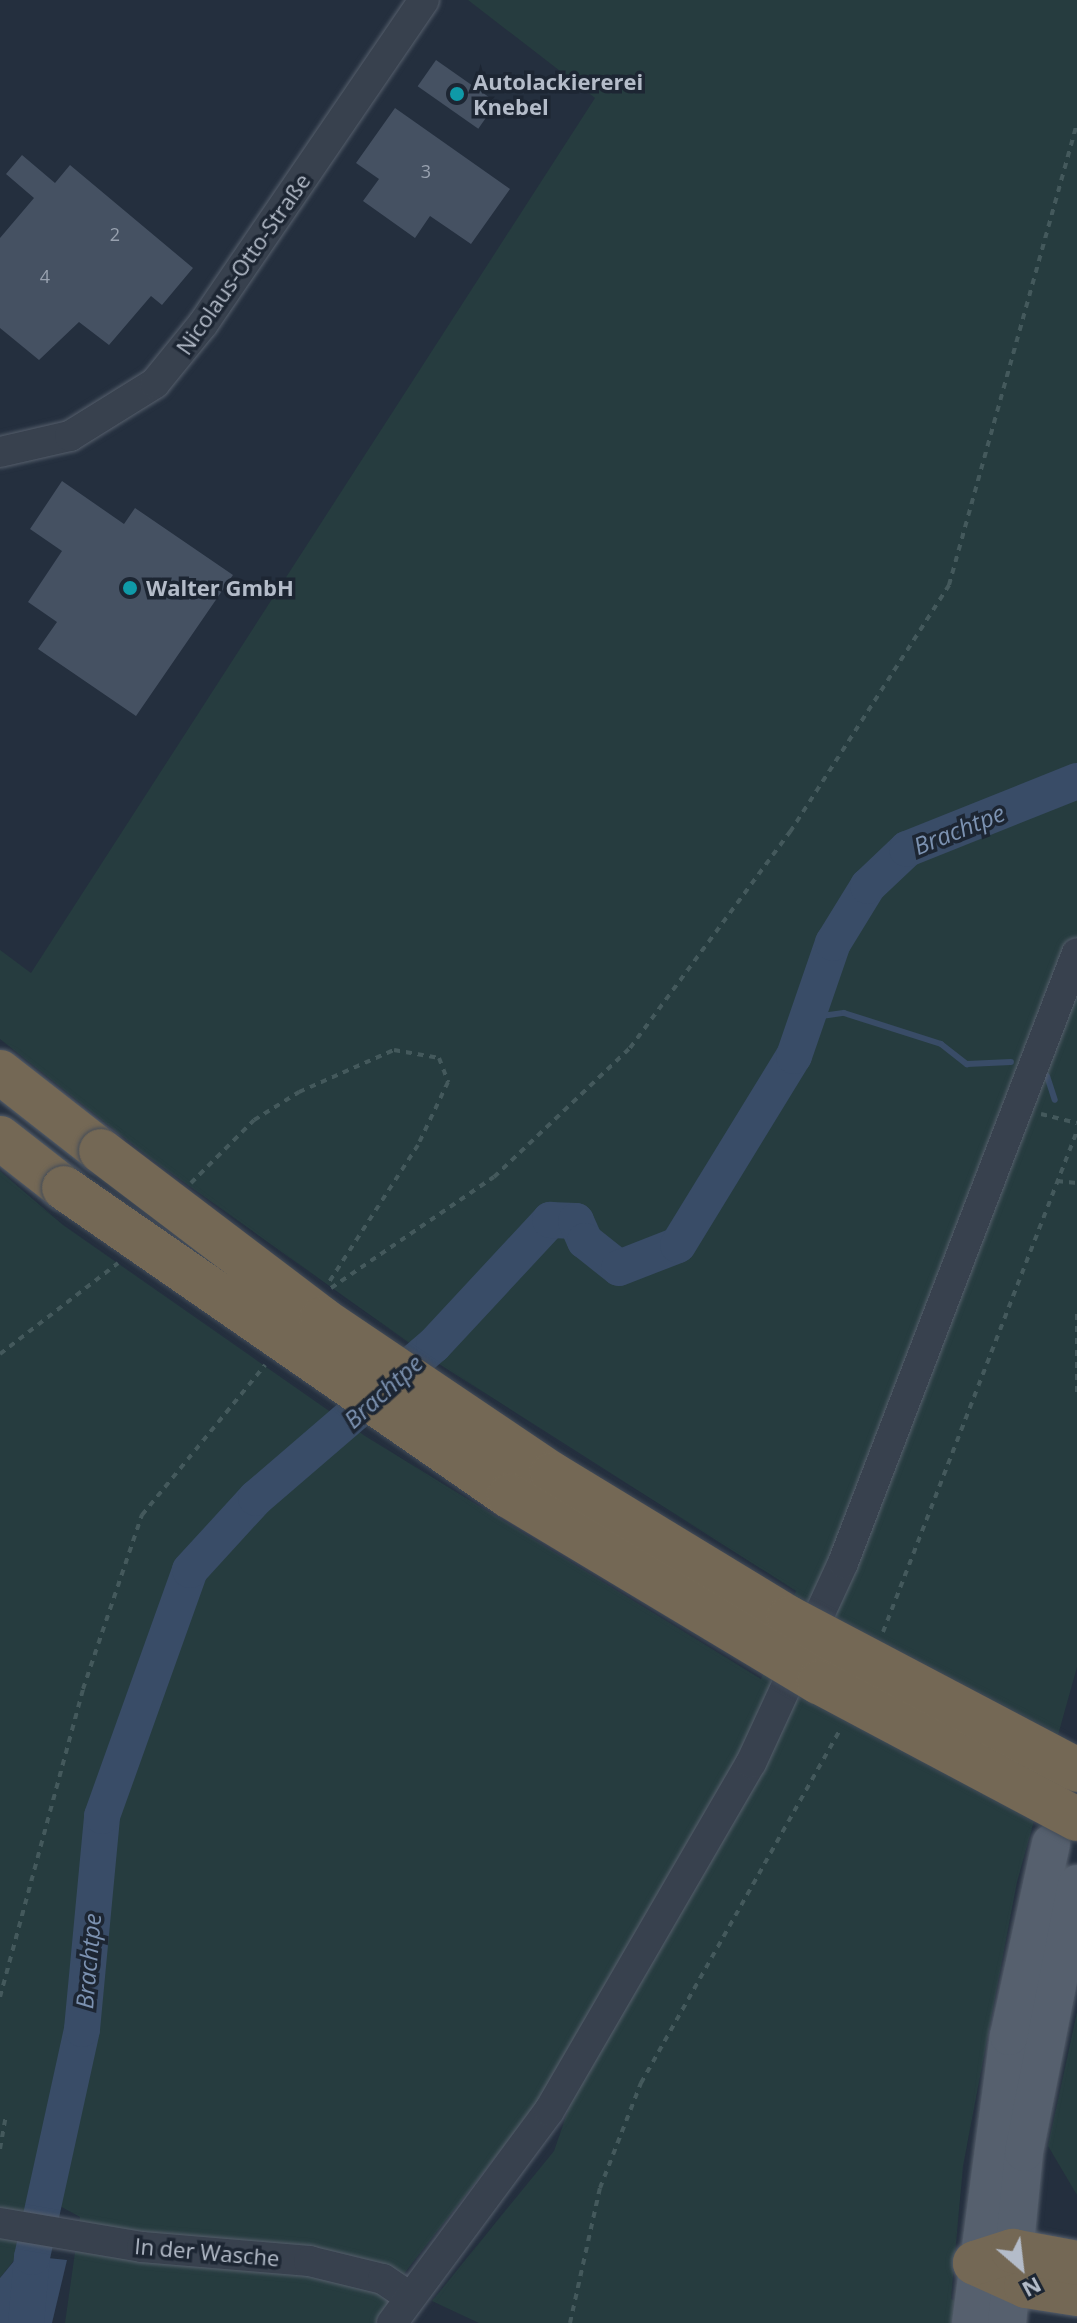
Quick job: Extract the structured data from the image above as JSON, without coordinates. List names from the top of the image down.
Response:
{
  "streets": {
    "street": ["Nicolaus-Otto-Straße", "In der Wasche"]
  },
  "water": ["Brachtpe"],
  "places": ["Autolackiererei Knebel", "Walter GmbH"],
  "house_numbers": ["3", "2", "4"],
  "north": "bottom right"
}
